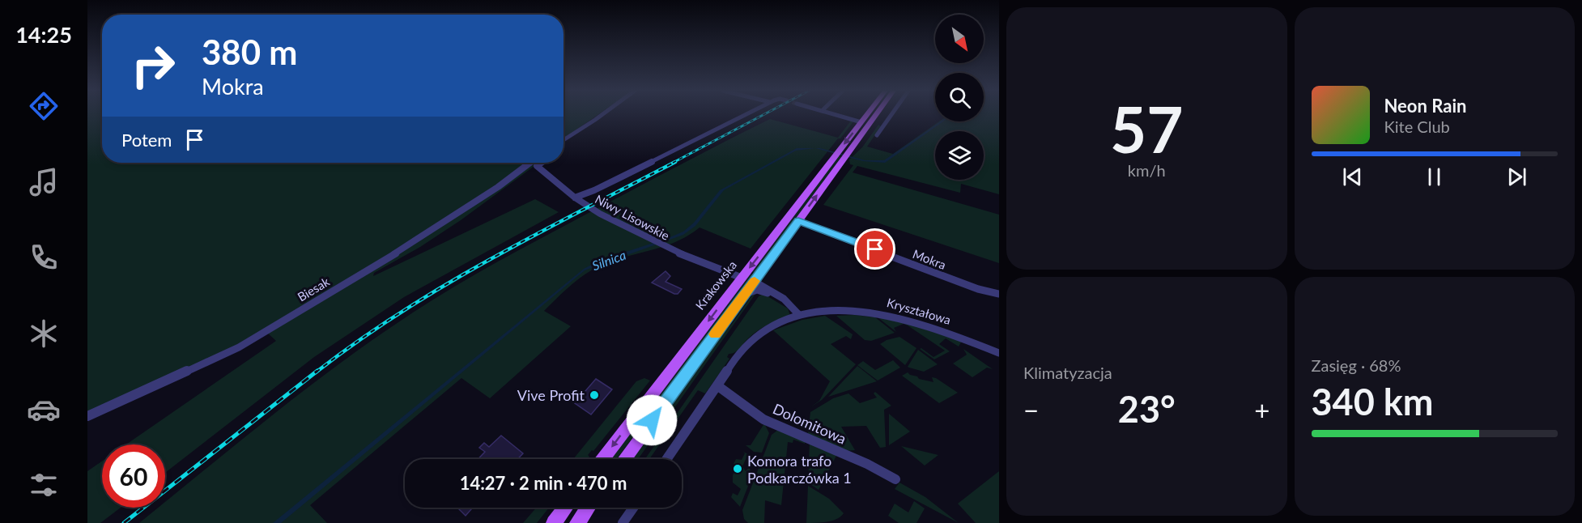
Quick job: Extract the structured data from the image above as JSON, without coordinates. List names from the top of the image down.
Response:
{
  "streets": {
    "main road": ["Krakowska"],
    "street": [
      "Niwy Lisowskie",
      "Mokra",
      "Biesak",
      "Kryształowa",
      "Dolomitowa"
    ]
  },
  "crossings": [
    ["Niwy Lisowskie", "Krakowska"],
    ["Mokra", "Krakowska"],
    ["Kryształowa", "Dolomitowa"]
  ],
  "water": ["Silnica"],
  "places": ["Vive Profit", "Komora trafo Podkarczówka 1"],
  "north": "bottom right",
  "page": {
    "tabs": "14:25",
    "tile": [
      ["57", "km/h"],
      "Klimatyzacja",
      ["Zasięg · 68%", "340 km"]
    ],
    "turn": ["380 m", "Mokra"],
    "song": ["Neon Rain", "Kite Club"],
    "then": "Potem",
    "heat": ["−", "23°", "+"],
    "limit": "60",
    "trip": "14:27 · 2 min · 470 m"
  }
}
